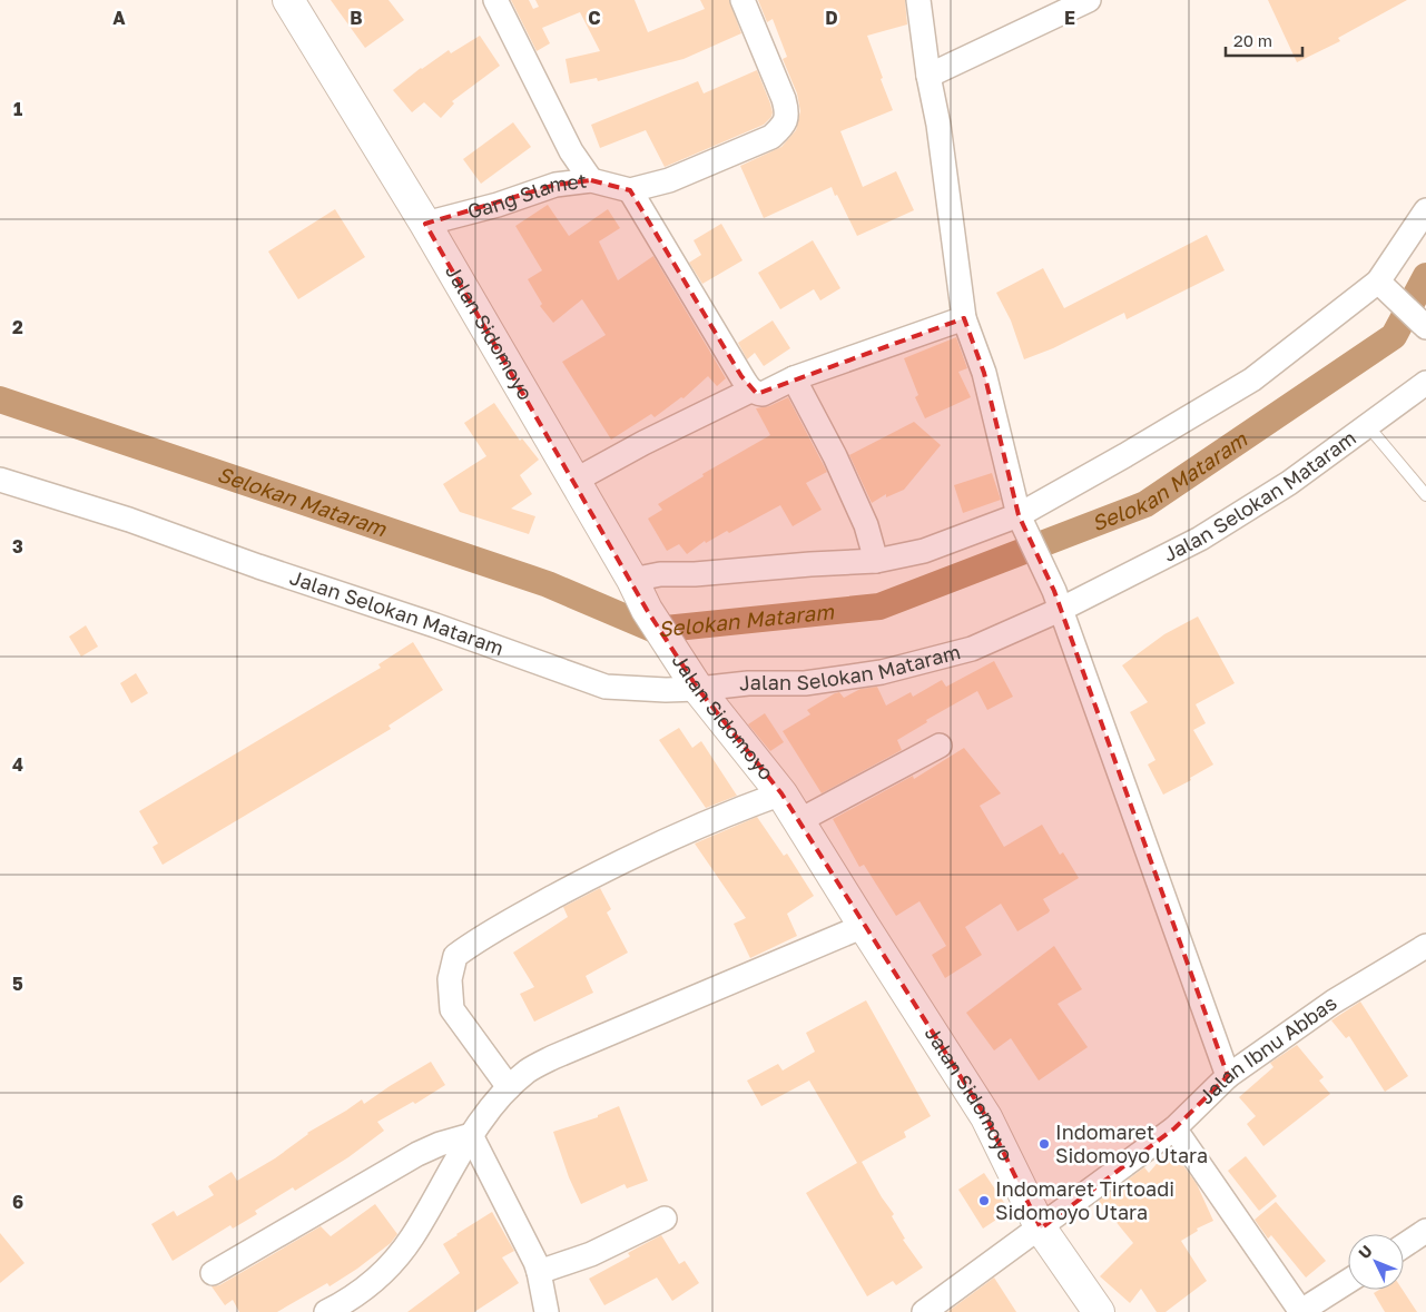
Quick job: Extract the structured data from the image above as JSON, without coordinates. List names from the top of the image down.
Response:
{
  "streets": {
    "main road": ["Jalan Sidomoyo"],
    "street": ["Gang Slamet", "Jalan Selokan Mataram", "Jalan Ibnu Abbas"]
  },
  "crossings": [
    ["Gang Slamet", "Jalan Sidomoyo"],
    ["Jalan Sidomoyo", "Jalan Selokan Mataram"],
    ["Jalan Sidomoyo", "Jalan Ibnu Abbas"]
  ],
  "water": ["Selokan Mataram"],
  "places": ["Indomaret Sidomoyo Utara", "Indomaret Tirtoadi Sidomoyo Utara"],
  "scale_bar": "20 m",
  "north": "top left",
  "grid": {
    "columns": [
      "A",
      "B",
      "C",
      "D",
      "E"
    ],
    "rows": [
      "1",
      "2",
      "3",
      "4",
      "5",
      "6"
    ]
  }
}
